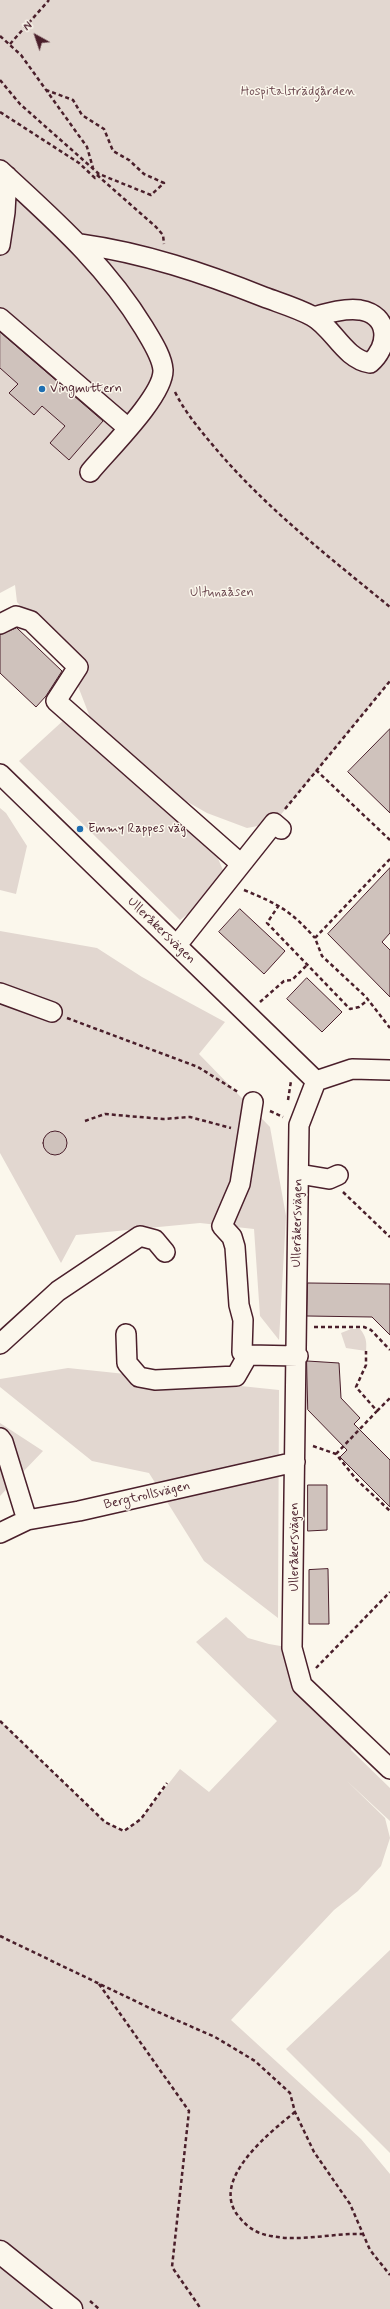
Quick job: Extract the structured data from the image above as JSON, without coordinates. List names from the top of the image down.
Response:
{
  "streets": {
    "street": ["Ulleråkersvägen", "Bergtrollsvägen"]
  },
  "crossings": [
    ["Ulleråkersvägen", "Bergtrollsvägen"]
  ],
  "parks": ["Hospitalsträdgården", "Ultunaåsen"],
  "places": ["Vingmuttern", "Emmy Rappes väg"],
  "north": "top left"
}
